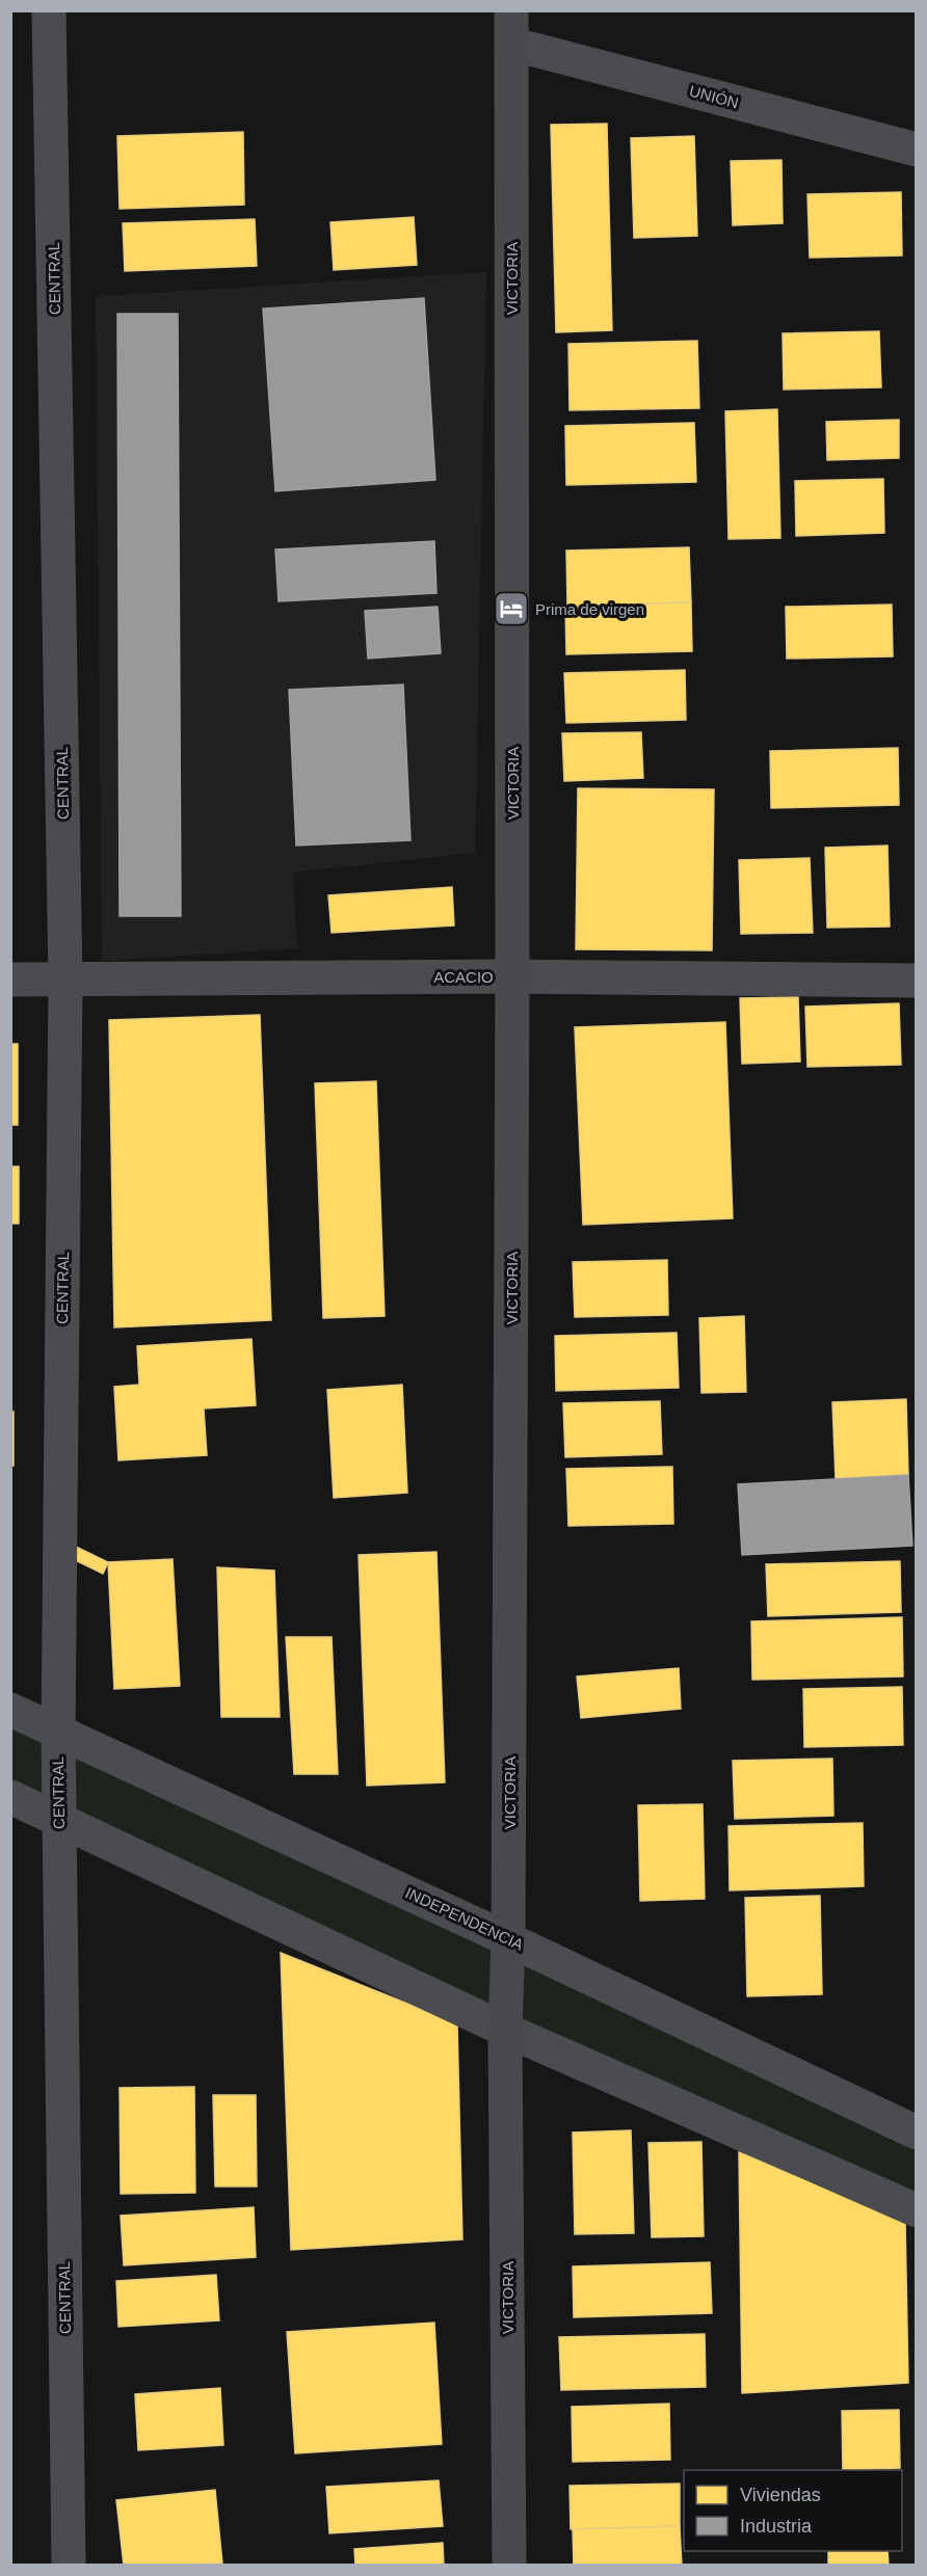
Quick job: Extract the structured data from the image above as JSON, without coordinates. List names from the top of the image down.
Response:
{
  "streets": {
    "street": [
      "UNIÓN",
      "CENTRAL",
      "VICTORIA",
      "ACACIO",
      "INDEPENDENCIA"
    ]
  },
  "crossings": [
    ["UNIÓN", "VICTORIA"],
    ["CENTRAL", "ACACIO"],
    ["CENTRAL", "INDEPENDENCIA"],
    ["VICTORIA", "ACACIO"],
    ["VICTORIA", "INDEPENDENCIA"]
  ],
  "places": {
    "hotel": ["Prima de virgen"]
  },
  "legend": ["Viviendas", "Industria"]
}
